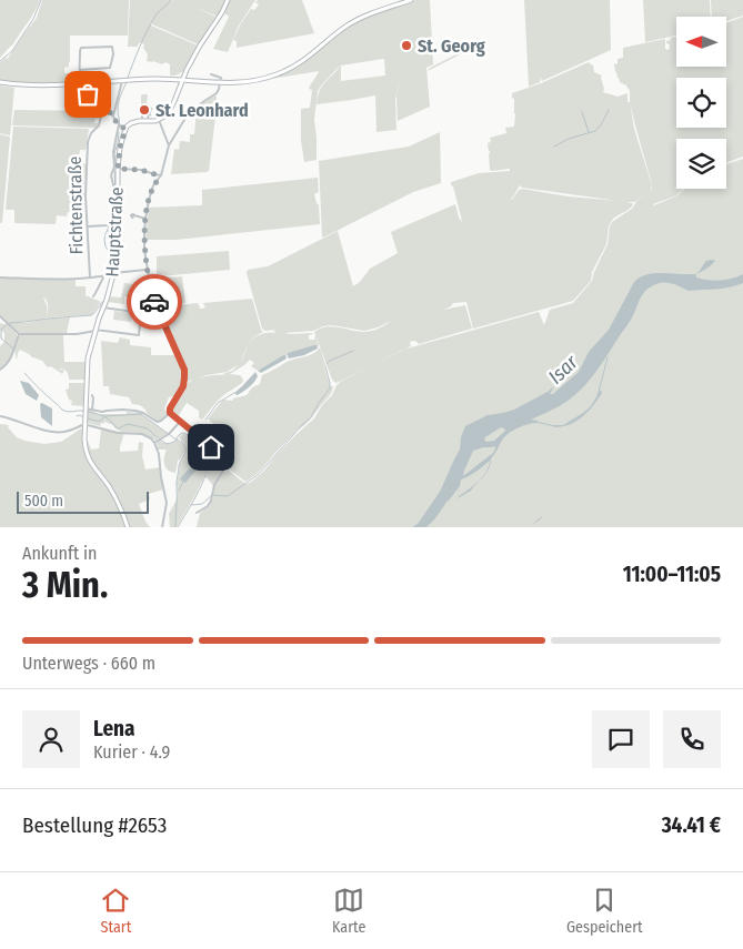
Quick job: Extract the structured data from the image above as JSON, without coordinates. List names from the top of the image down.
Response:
{
  "streets": {
    "main road": ["Hauptstraße"],
    "street": ["Fichtenstraße"]
  },
  "water": ["Isar"],
  "places": ["St. Georg", "St. Leonhard"],
  "scale_bar": "500 m",
  "north": "left",
  "page": {
    "scale": "500 m",
    "heading": ["3 Min.", "Ankunft in", "11:00–11:05"],
    "panel": [
      "Lena",
      "Kurier · 4.9",
      "Bestellung #2653",
      "34.41 €"
    ],
    "bar": "Unterwegs · 660 m",
    "tabs": ["Start", "Karte", "Gespeichert"]
  }
}
